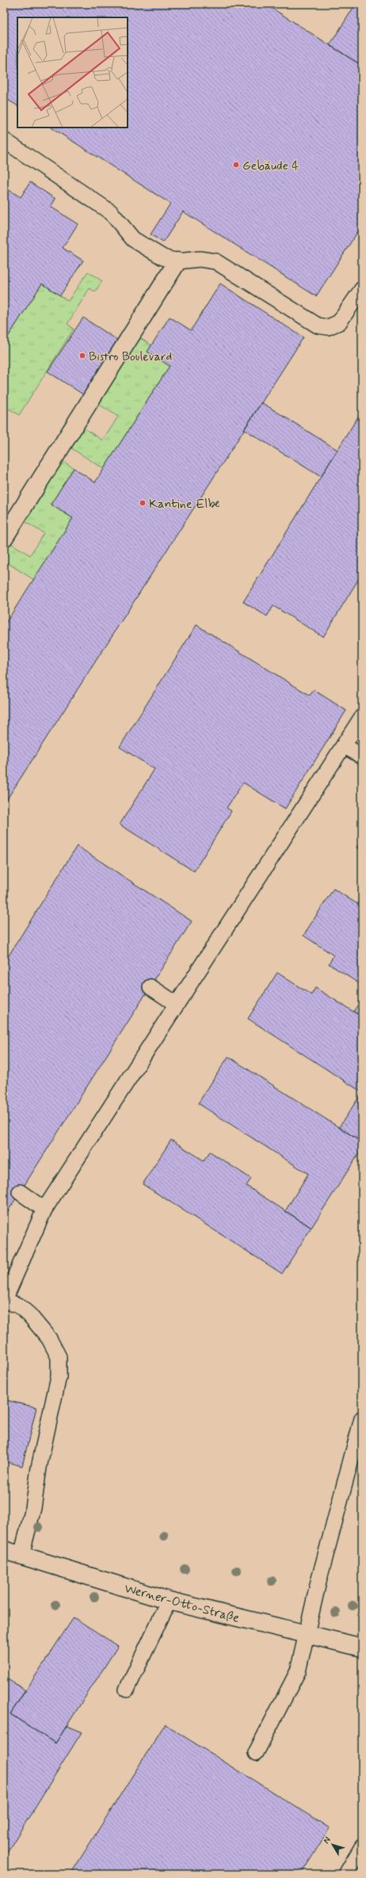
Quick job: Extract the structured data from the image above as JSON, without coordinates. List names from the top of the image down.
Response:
{
  "streets": {
    "main road": ["Werner-Otto-Straße"]
  },
  "places": ["Gebäude 4", "Bistro Boulevard", "Kantine Elbe"],
  "north": "top left"
}
